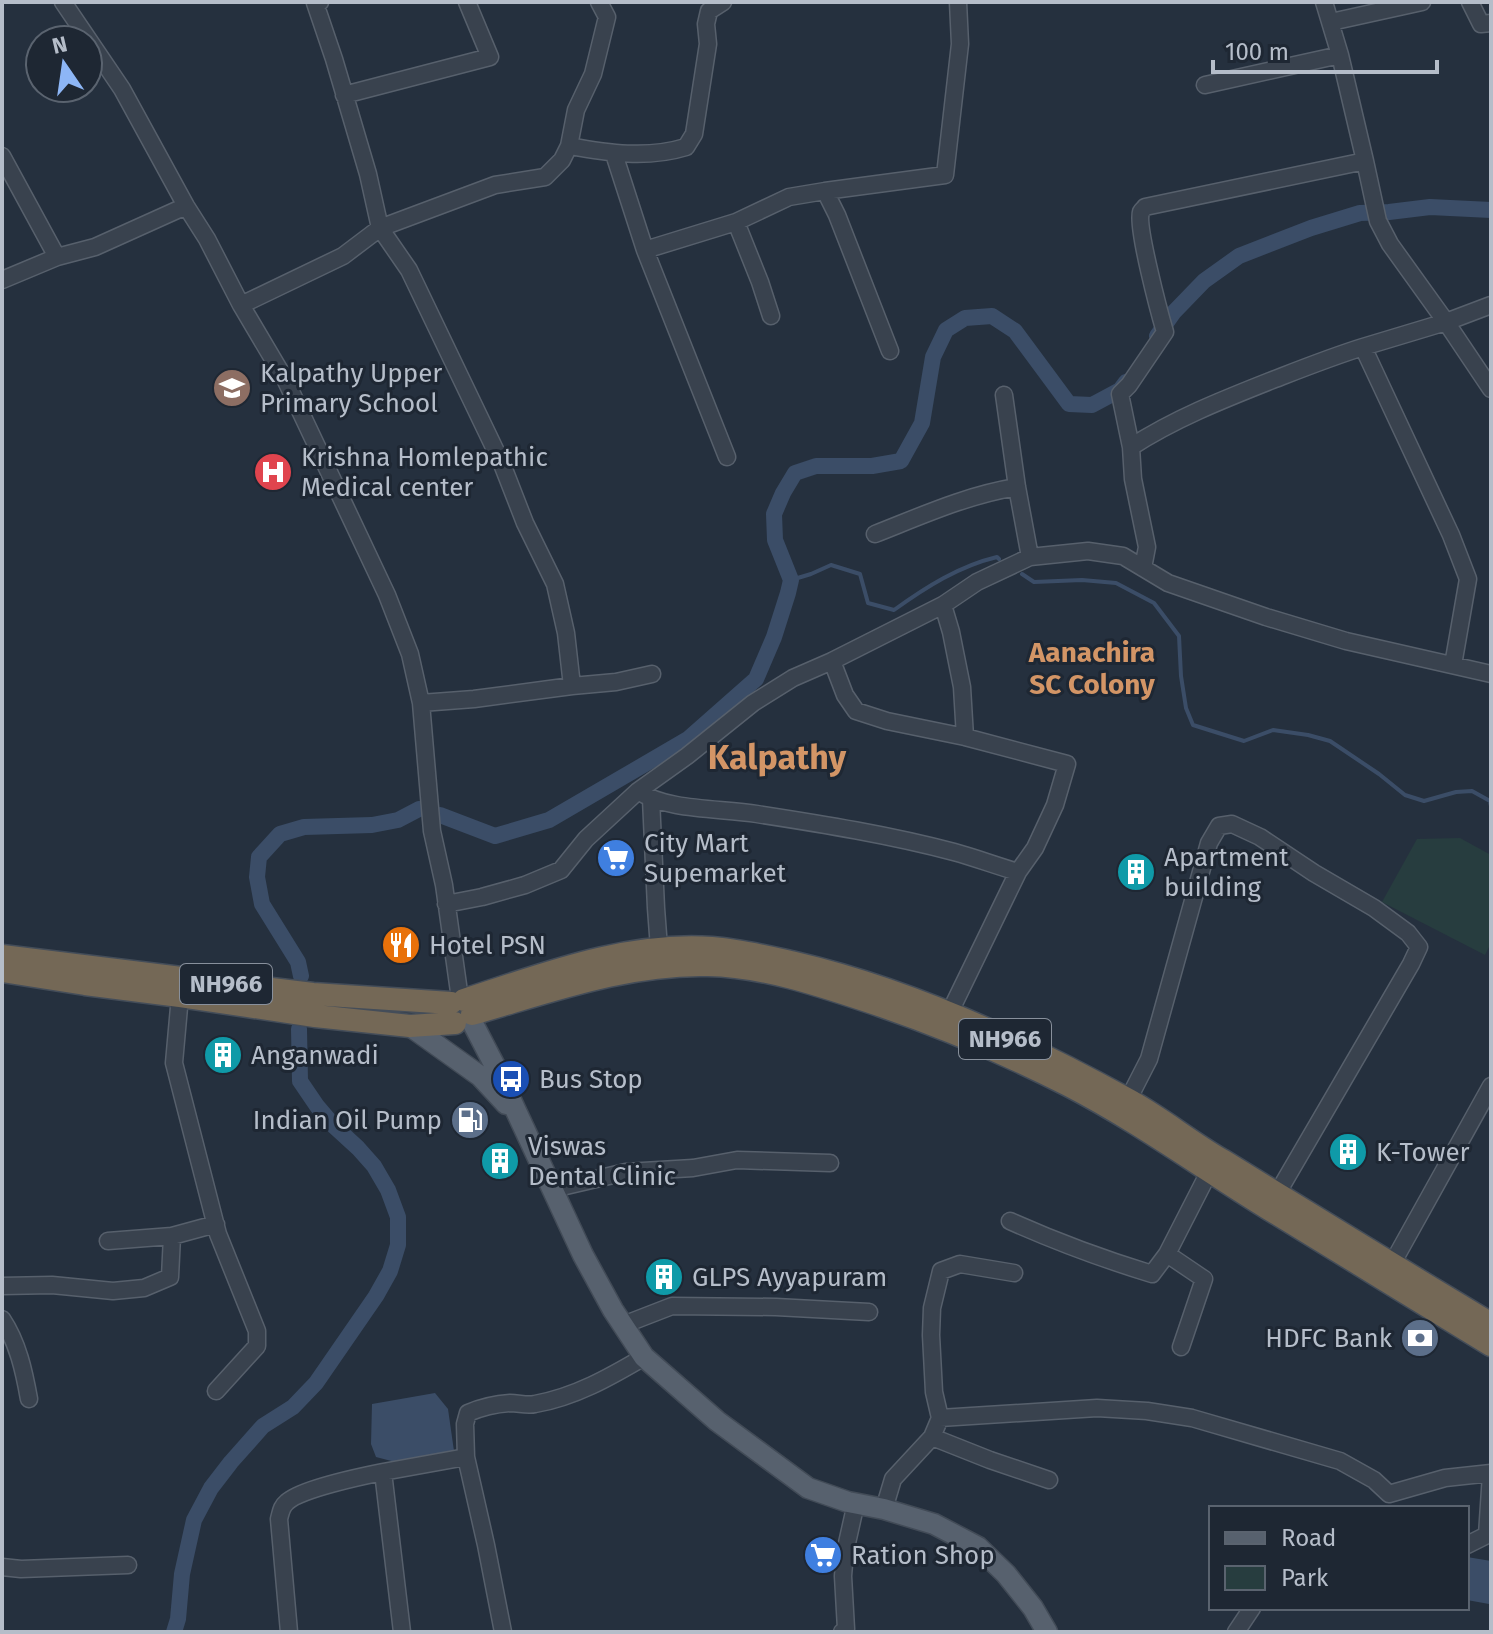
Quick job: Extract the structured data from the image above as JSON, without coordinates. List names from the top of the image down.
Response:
{
  "streets": {
    "highway": ["NH966"]
  },
  "districts": ["Aanachira SC Colony", "Kalpathy"],
  "places": {
    "school or university": ["Kalpathy Upper Primary School"],
    "hospital": ["Krishna Homlepathic Medical center"],
    "supermarket": ["City Mart Supemarket", "Ration Shop"],
    "building": [
      "Apartment building",
      "Anganwadi",
      "K-Tower",
      "Viswas Dental Clinic",
      "GLPS Ayyapuram"
    ],
    "restaurant": ["Hotel PSN"],
    "bus stop": ["Bus Stop"],
    "fuel station": ["Indian Oil Pump"],
    "bank": ["HDFC Bank"]
  },
  "legend": ["Road", "Park"],
  "scale_bar": "100 m",
  "north": "top"
}
